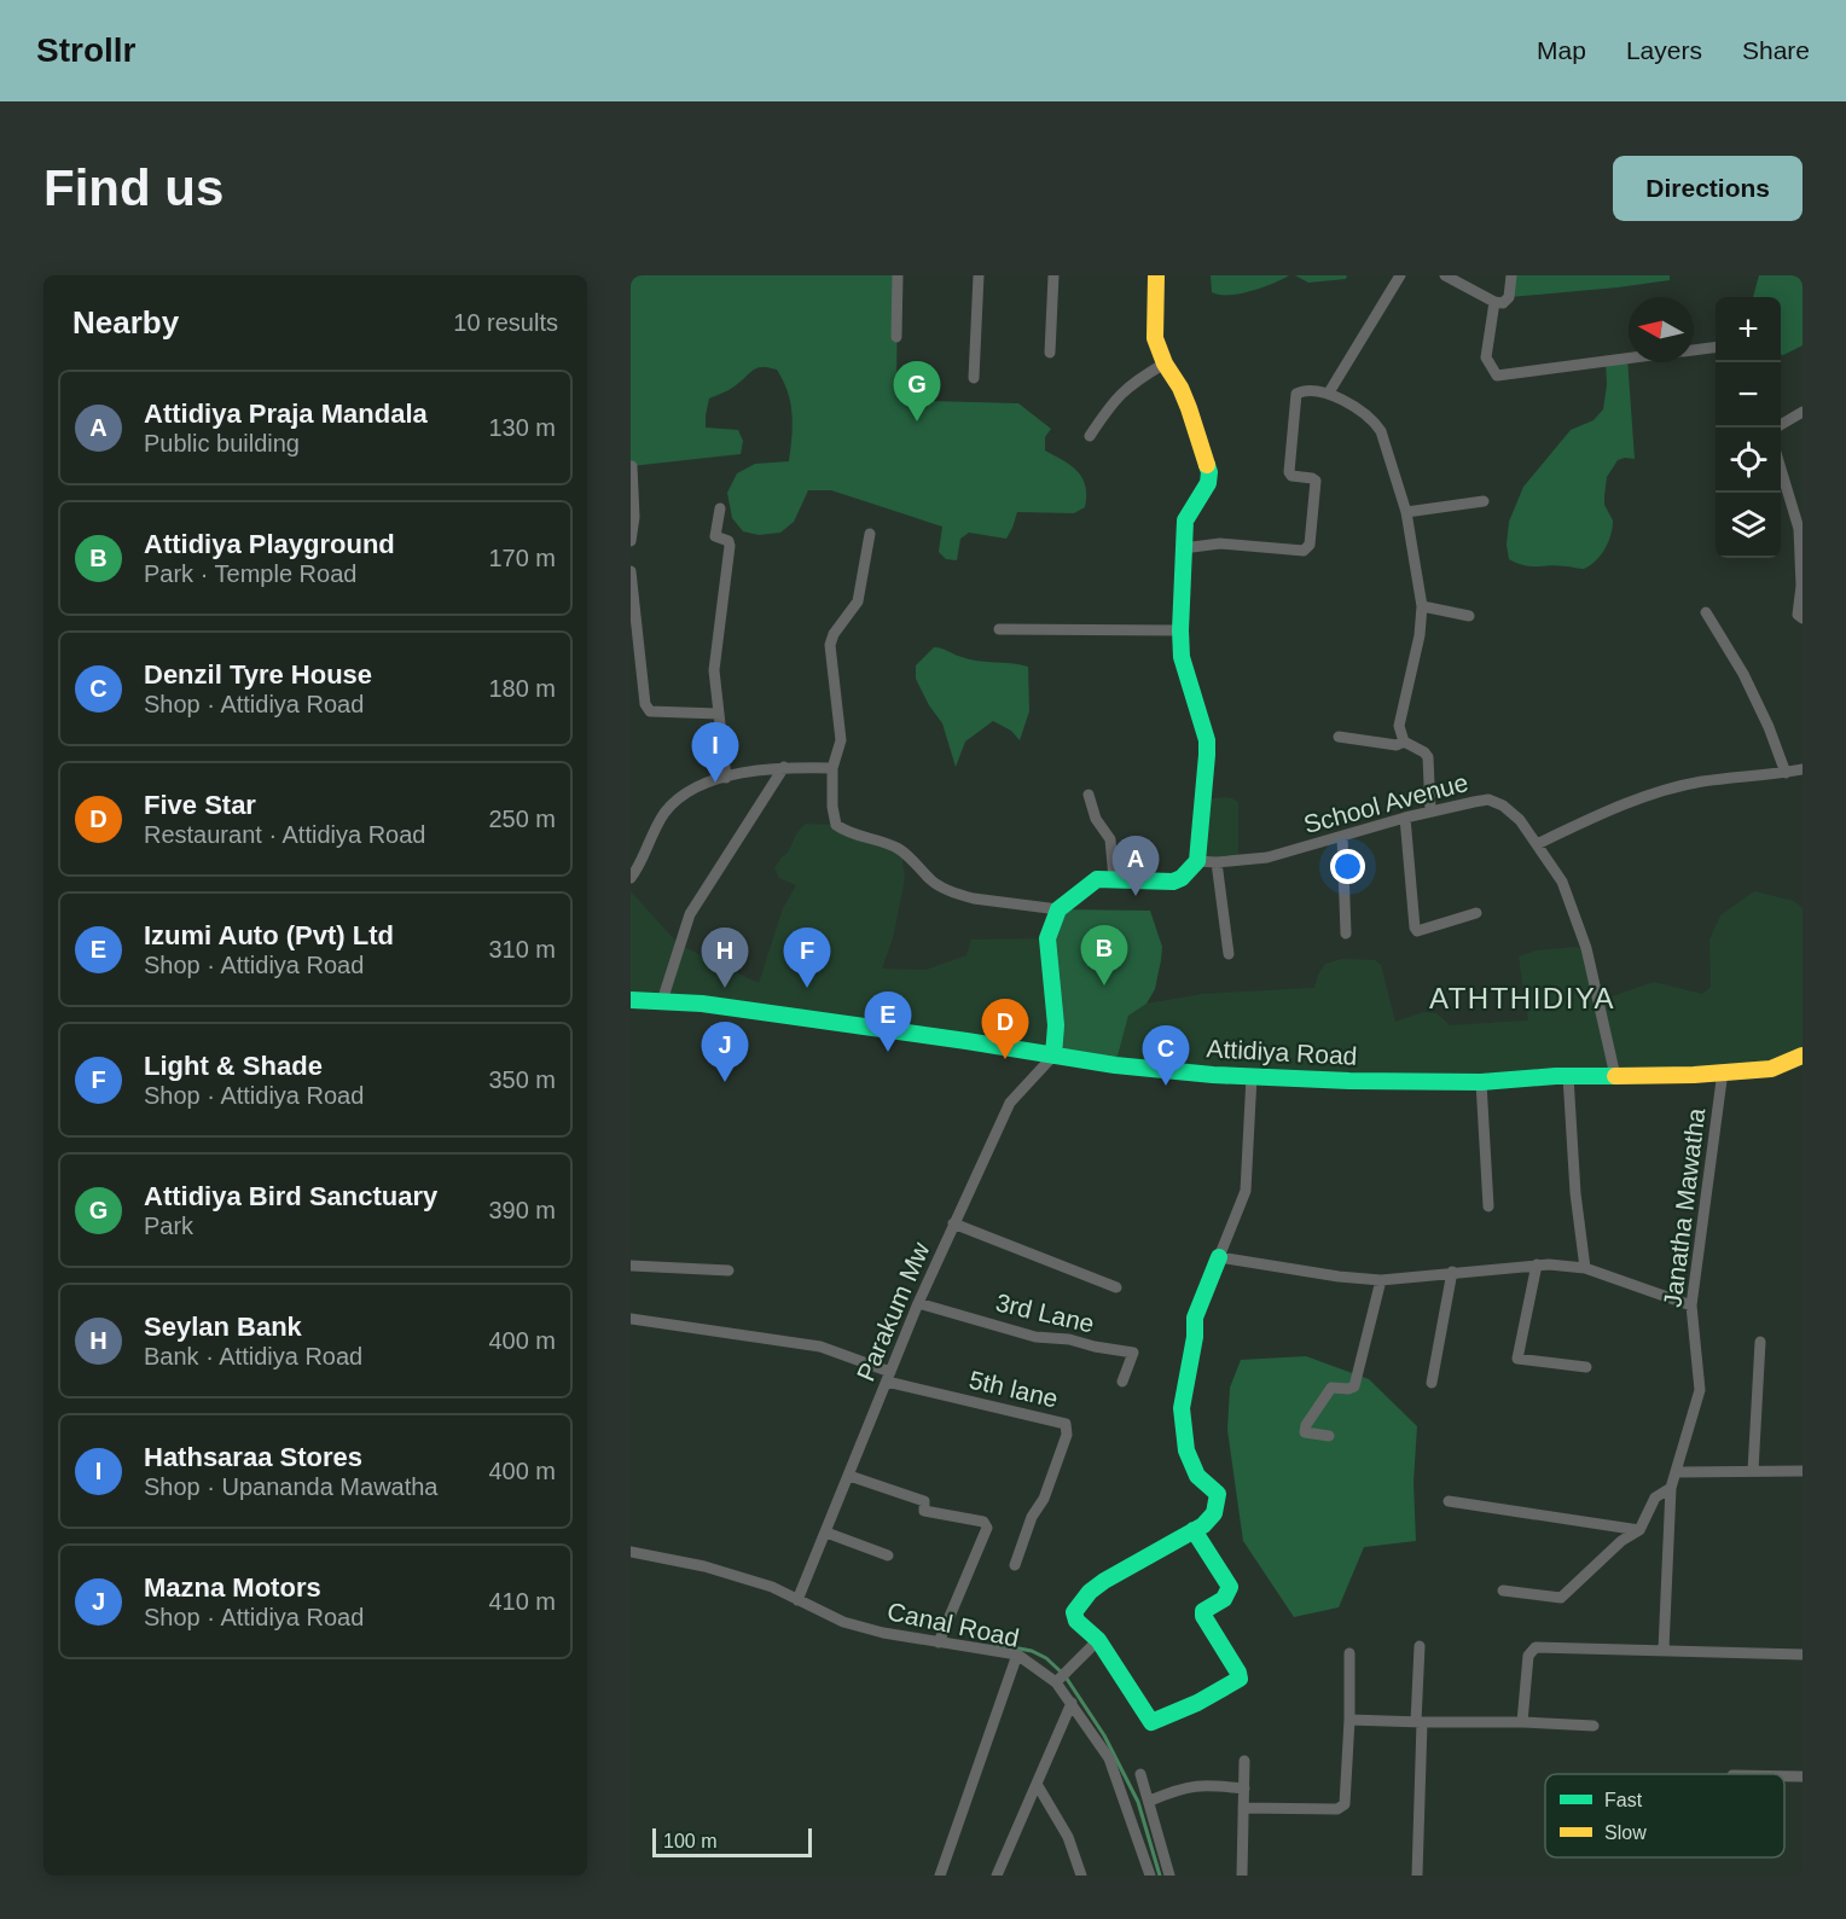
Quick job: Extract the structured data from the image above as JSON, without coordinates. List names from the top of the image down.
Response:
{
  "streets": {
    "street": [
      "School Avenue",
      "Attidiya Road",
      "Janatha Mawatha",
      "Parakum Mw",
      "3rd Lane",
      "5th lane",
      "Canal Road"
    ]
  },
  "crossings": [
    ["School Avenue", "Attidiya Road"],
    ["Attidiya Road", "Janatha Mawatha"],
    ["Attidiya Road", "Parakum Mw"],
    ["Parakum Mw", "3rd Lane"],
    ["Parakum Mw", "5th lane"],
    ["Parakum Mw", "Canal Road"]
  ],
  "districts": ["ATHTHIDIYA"],
  "legend": ["Fast", "Slow"],
  "scale_bar": "100 m",
  "north": "left",
  "page": {
    "header": "Strollr",
    "nav": ["Map", "Layers", "Share"],
    "buttons": "Directions",
    "title": "Find us",
    "heading": ["Nearby", "10 results"],
    "map_buttons": ["+", "−"],
    "pins": [
      "G",
      "I",
      "A",
      "B",
      "F",
      "H",
      "E",
      "D",
      "J",
      "C"
    ],
    "list": [
      {
        "mark": "A",
        "name": "Attidiya Praja Mandala",
        "note": "Public building",
        "value": "130 m"
      },
      {
        "mark": "B",
        "name": "Attidiya Playground",
        "note": "Park · Temple Road",
        "value": "170 m"
      },
      {
        "mark": "C",
        "name": "Denzil Tyre House",
        "note": "Shop · Attidiya Road",
        "value": "180 m"
      },
      {
        "mark": "D",
        "name": "Five Star",
        "note": "Restaurant · Attidiya Road",
        "value": "250 m"
      },
      {
        "mark": "E",
        "name": "Izumi Auto (Pvt) Ltd",
        "note": "Shop · Attidiya Road",
        "value": "310 m"
      },
      {
        "mark": "F",
        "name": "Light & Shade",
        "note": "Shop · Attidiya Road",
        "value": "350 m"
      },
      {
        "mark": "G",
        "name": "Attidiya Bird Sanctuary",
        "note": "Park",
        "value": "390 m"
      },
      {
        "mark": "H",
        "name": "Seylan Bank",
        "note": "Bank · Attidiya Road",
        "value": "400 m"
      },
      {
        "mark": "I",
        "name": "Hathsaraa Stores",
        "note": "Shop · Upananda Mawatha",
        "value": "400 m"
      },
      {
        "mark": "J",
        "name": "Mazna Motors",
        "note": "Shop · Attidiya Road",
        "value": "410 m"
      }
    ],
    "scale": "100 m"
  }
}
